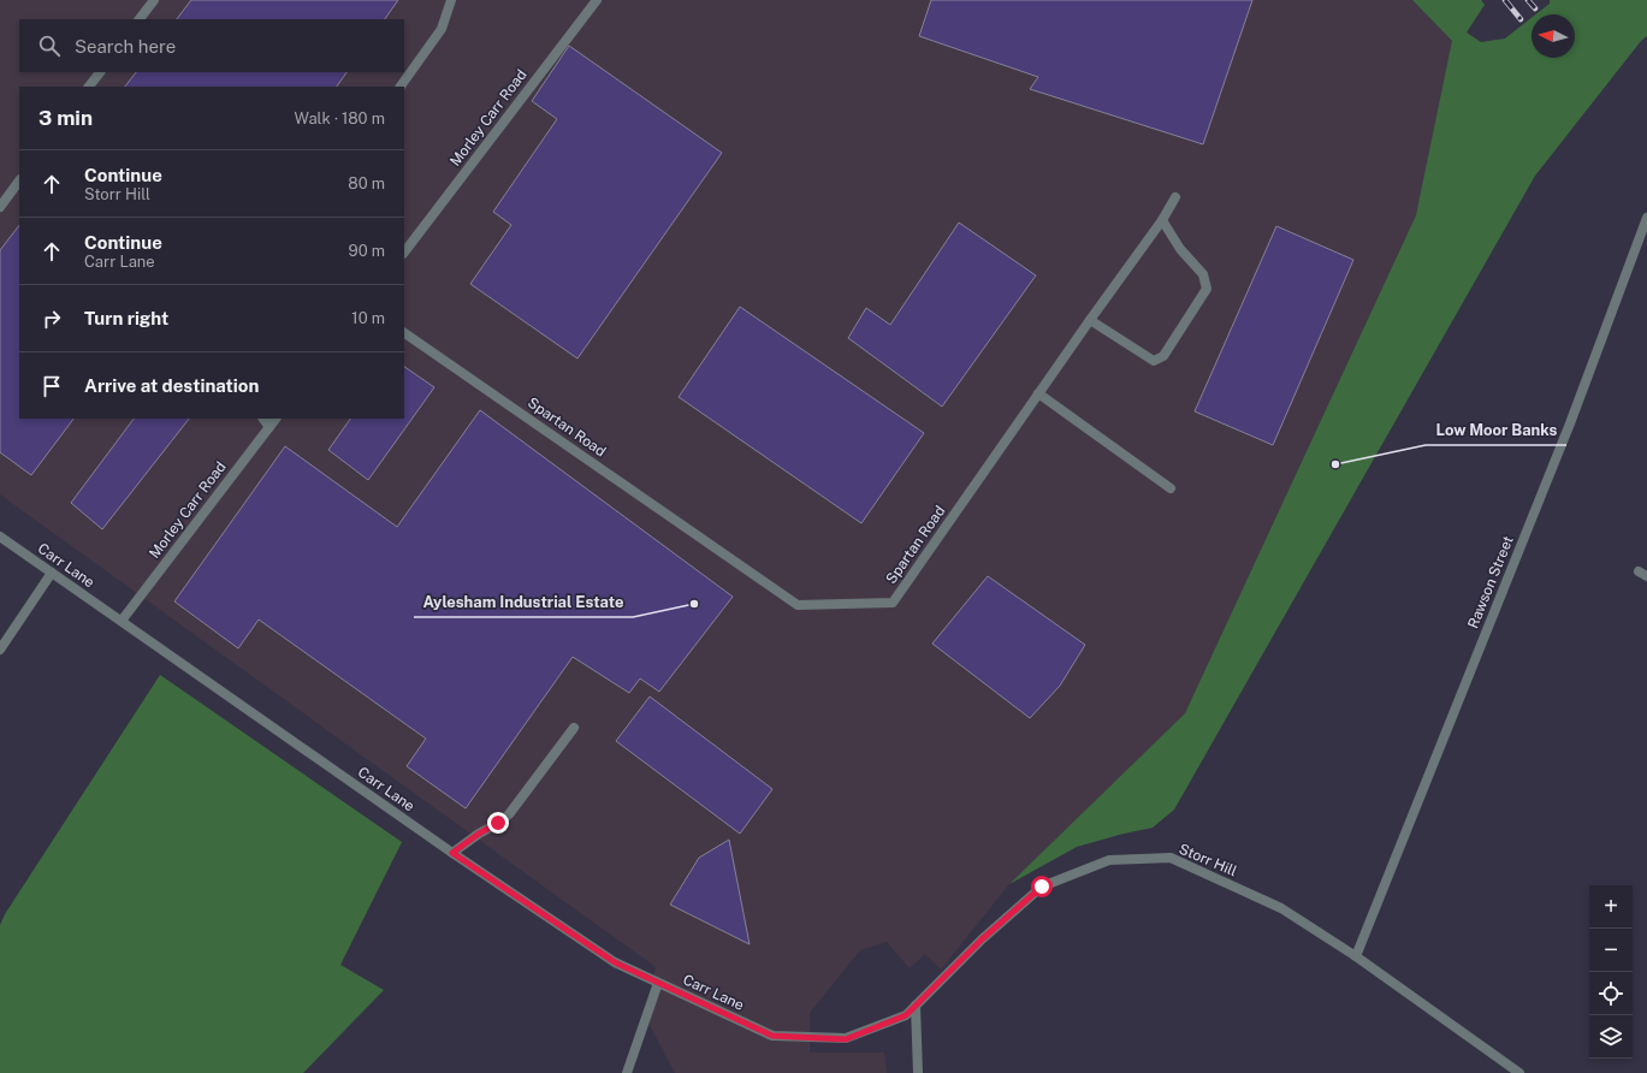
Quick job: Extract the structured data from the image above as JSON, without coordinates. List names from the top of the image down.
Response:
{
  "streets": {
    "street": [
      "Morley Carr Road",
      "Spartan Road",
      "Carr Lane",
      "Rawson Street",
      "Storr Hill"
    ]
  },
  "crossings": [
    ["Morley Carr Road", "Carr Lane"],
    ["Carr Lane", "Storr Hill"],
    ["Rawson Street", "Storr Hill"]
  ],
  "places": ["Low Moor Banks", "Aylesham Industrial Estate"],
  "north": "left",
  "page": {
    "search": "Search here",
    "heading": ["3 min", "Walk · 180 m"],
    "list": [
      ["Continue", "Storr Hill", "80 m"],
      ["Continue", "Carr Lane", "90 m"],
      ["Turn right", "10 m"],
      "Arrive at destination"
    ],
    "map_buttons": ["+", "−"]
  }
}
